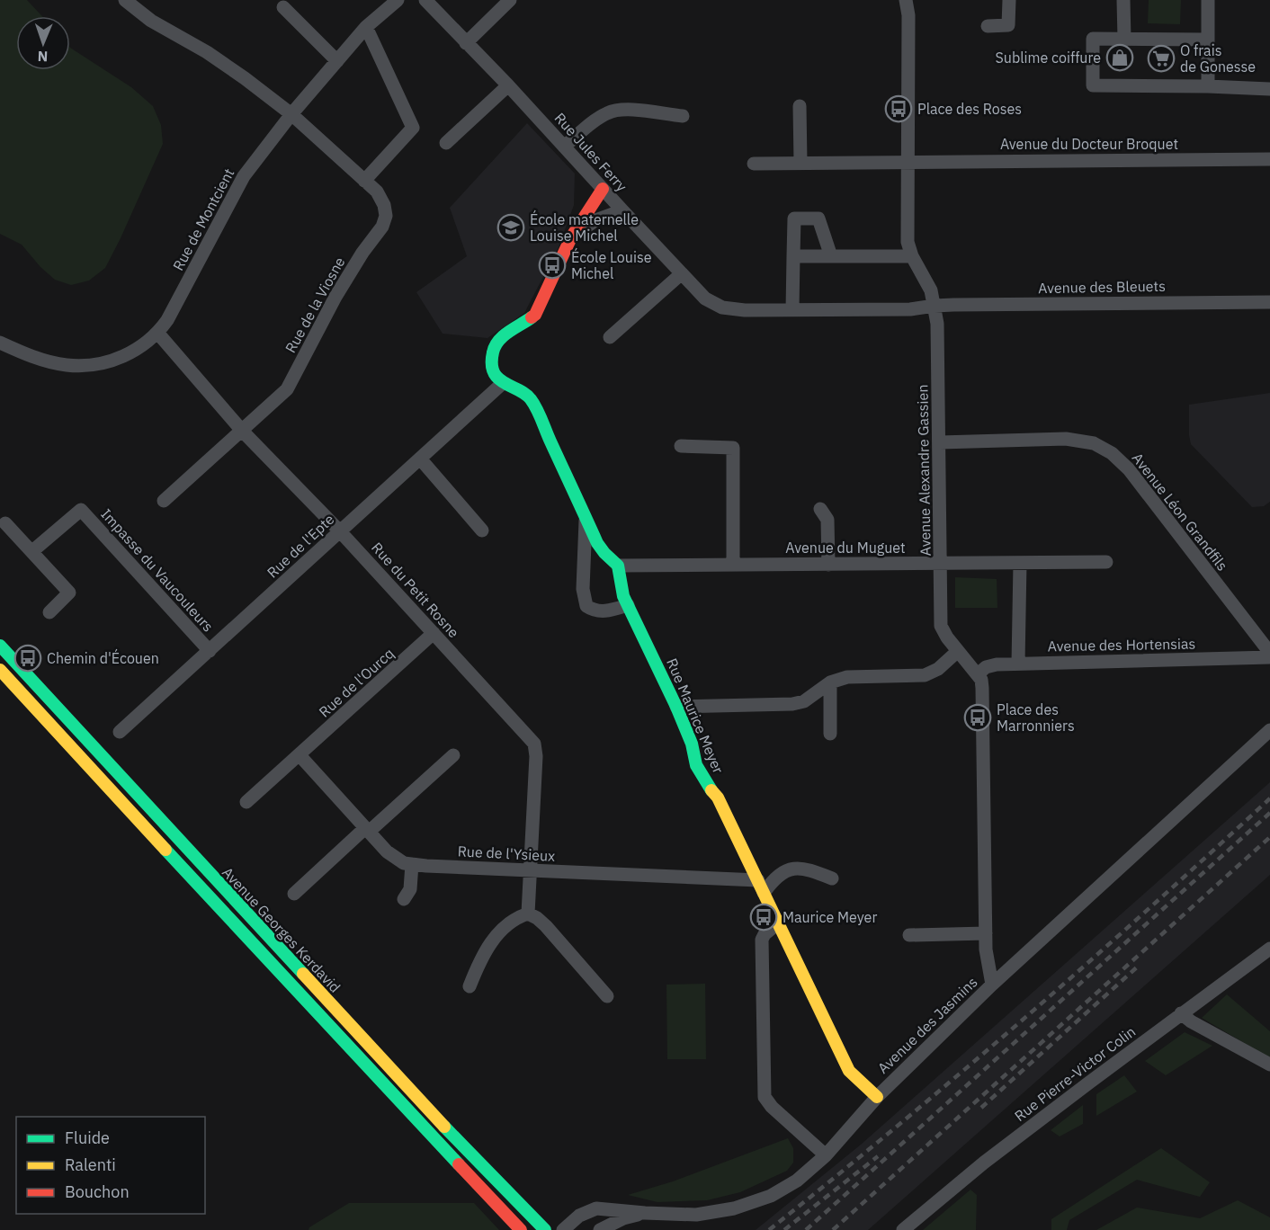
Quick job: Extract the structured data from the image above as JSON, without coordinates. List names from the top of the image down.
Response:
{
  "streets": {
    "main road": ["Rue Maurice Meyer", "Avenue Georges Kerdavid"],
    "street": [
      "Avenue du Docteur Broquet",
      "Rue Jules Ferry",
      "Rue de Montcient",
      "Avenue des Bleuets",
      "Rue de la Viosne",
      "Avenue Alexandre Gassien",
      "Avenue Léon Grandfils",
      "Rue de l'Epte",
      "Avenue du Muguet",
      "Impasse du Vaucouleurs",
      "Rue du Petit Rosne",
      "Avenue des Hortensias",
      "Rue de l'Ourcq",
      "Rue de l'Ysieux",
      "Avenue des Jasmins",
      "Rue Pierre-Victor Colin"
    ]
  },
  "crossings": [
    ["Avenue du Docteur Broquet", "Avenue Alexandre Gassien"],
    ["Rue Jules Ferry", "Avenue des Bleuets"],
    ["Rue Jules Ferry", "Avenue Alexandre Gassien"],
    ["Rue de Montcient", "Rue de la Viosne"],
    ["Rue de Montcient", "Rue du Petit Rosne"],
    ["Avenue des Bleuets", "Avenue Alexandre Gassien"],
    ["Rue de la Viosne", "Rue du Petit Rosne"],
    ["Avenue Alexandre Gassien", "Avenue Léon Grandfils"],
    ["Avenue Alexandre Gassien", "Avenue du Muguet"],
    ["Avenue Alexandre Gassien", "Avenue des Hortensias"],
    ["Avenue Alexandre Gassien", "Avenue des Jasmins"],
    ["Rue de l'Epte", "Impasse du Vaucouleurs"],
    ["Rue de l'Epte", "Rue du Petit Rosne"],
    ["Avenue du Muguet", "Rue Maurice Meyer"],
    ["Rue du Petit Rosne", "Rue de l'Ourcq"],
    ["Rue du Petit Rosne", "Rue de l'Ysieux"],
    ["Rue de l'Ourcq", "Rue de l'Ysieux"],
    ["Rue Maurice Meyer", "Rue de l'Ysieux"],
    ["Rue Maurice Meyer", "Avenue des Jasmins"]
  ],
  "places": {
    "shop": ["Sublime coiffure"],
    "supermarket": ["O frais de Gonesse"],
    "bus stop": [
      "Place des Roses",
      "École Louise Michel",
      "Chemin d'Écouen",
      "Place des Marronniers",
      "Maurice Meyer"
    ],
    "school or university": ["École maternelle Louise Michel"]
  },
  "legend": ["Fluide", "Ralenti", "Bouchon"],
  "north": "bottom"
}
